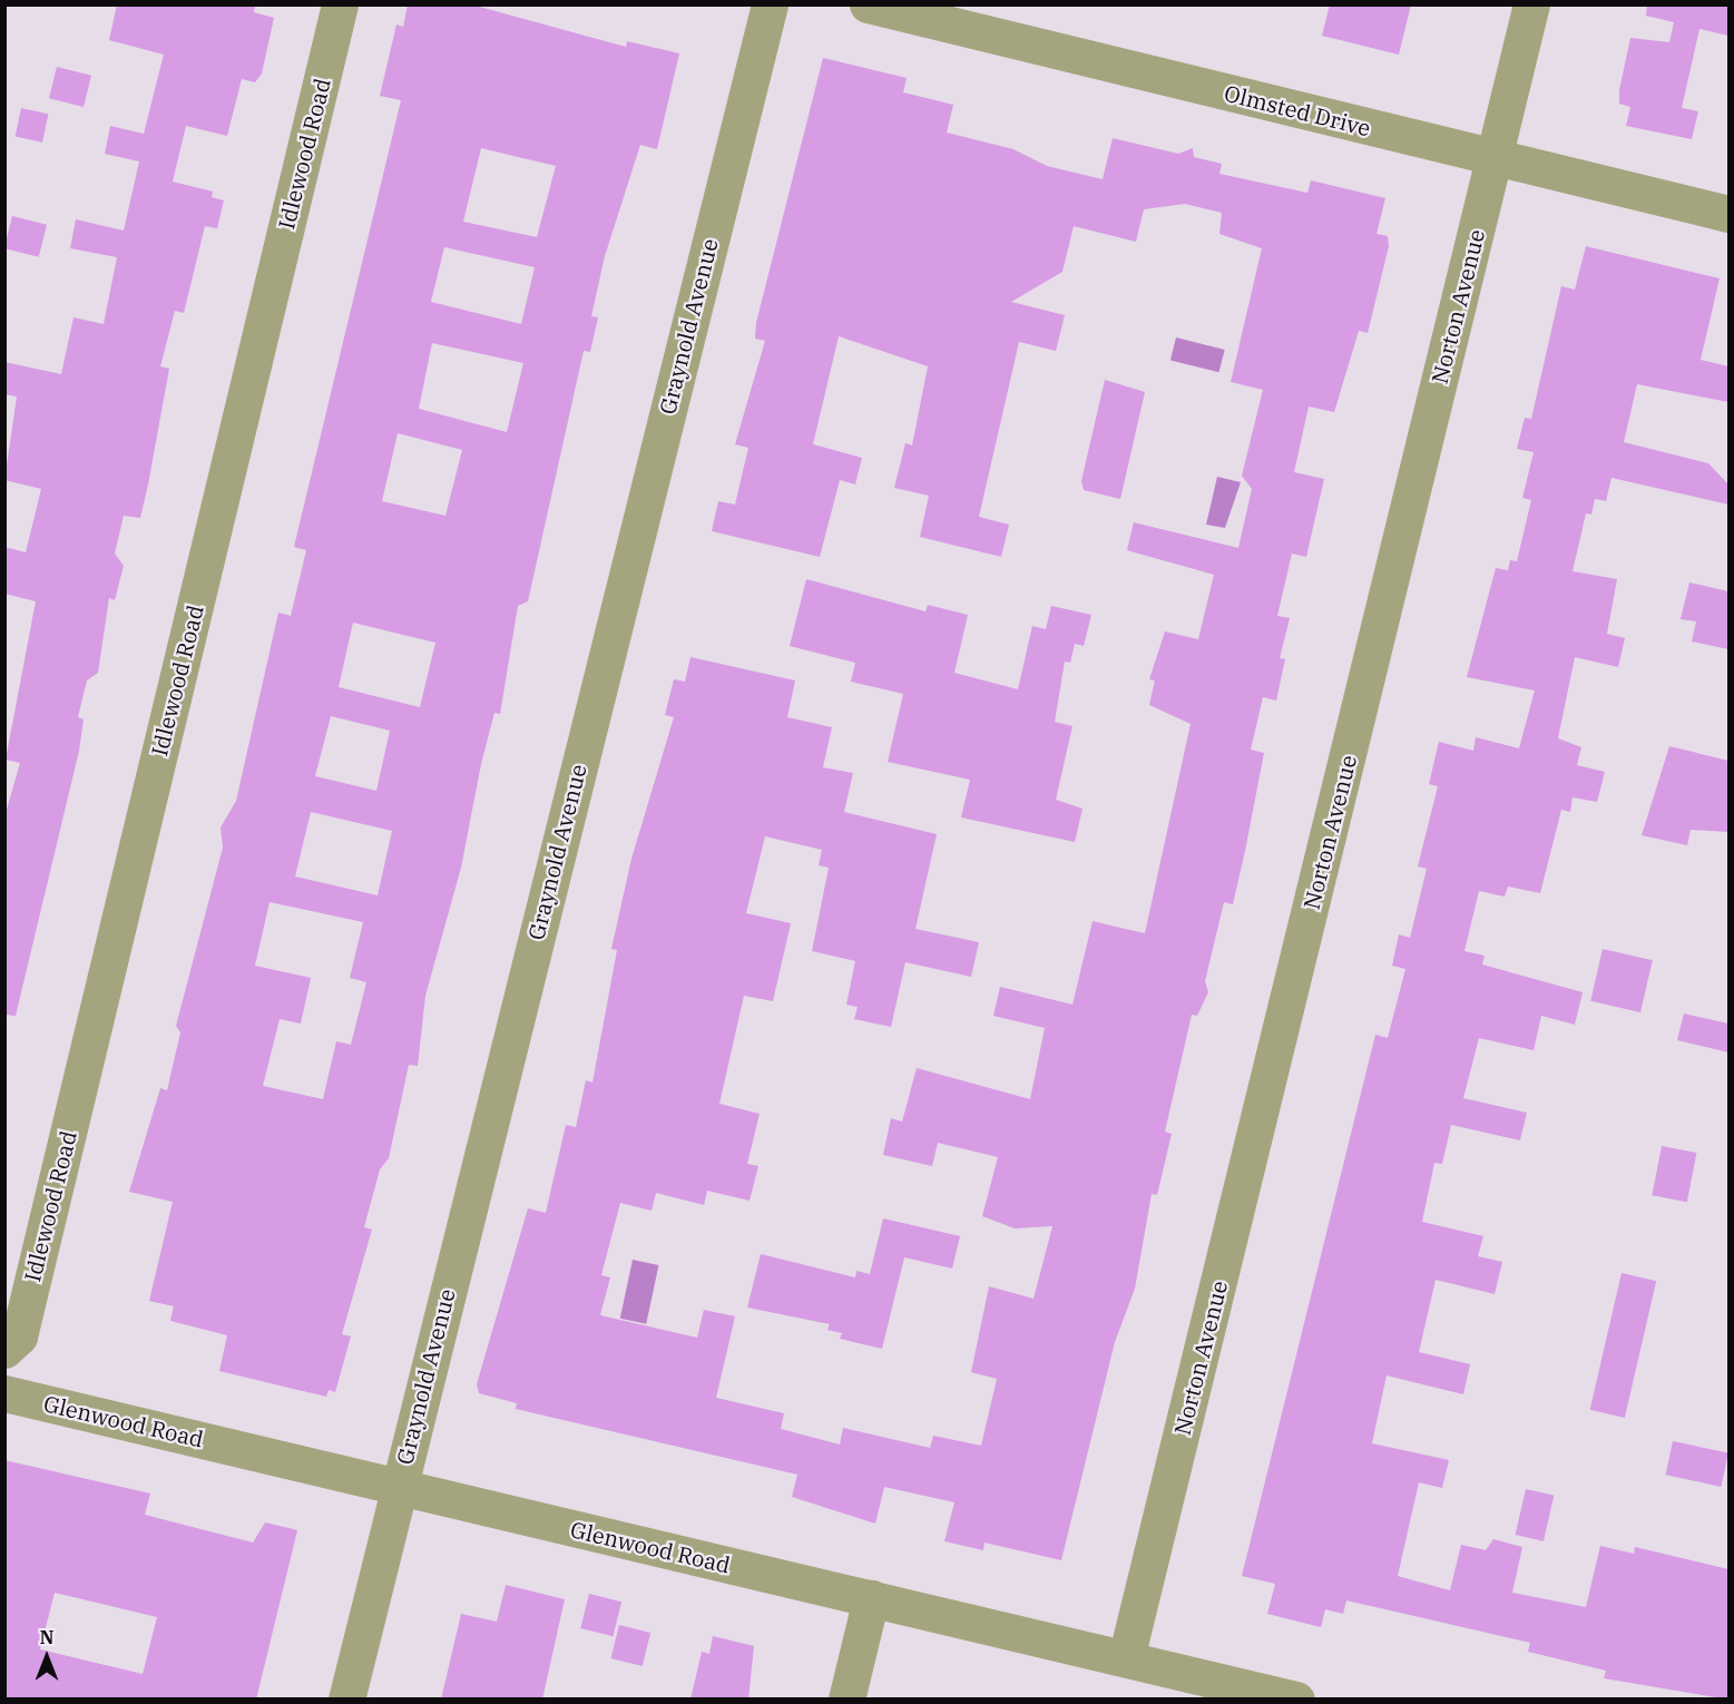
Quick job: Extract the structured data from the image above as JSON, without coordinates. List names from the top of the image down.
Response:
{
  "streets": {
    "street": [
      "Olmsted Drive",
      "Idlewood Road",
      "Norton Avenue",
      "Graynold Avenue",
      "Glenwood Road"
    ]
  },
  "crossings": [
    ["Olmsted Drive", "Norton Avenue"],
    ["Norton Avenue", "Glenwood Road"],
    ["Graynold Avenue", "Glenwood Road"]
  ],
  "north": "top"
}
